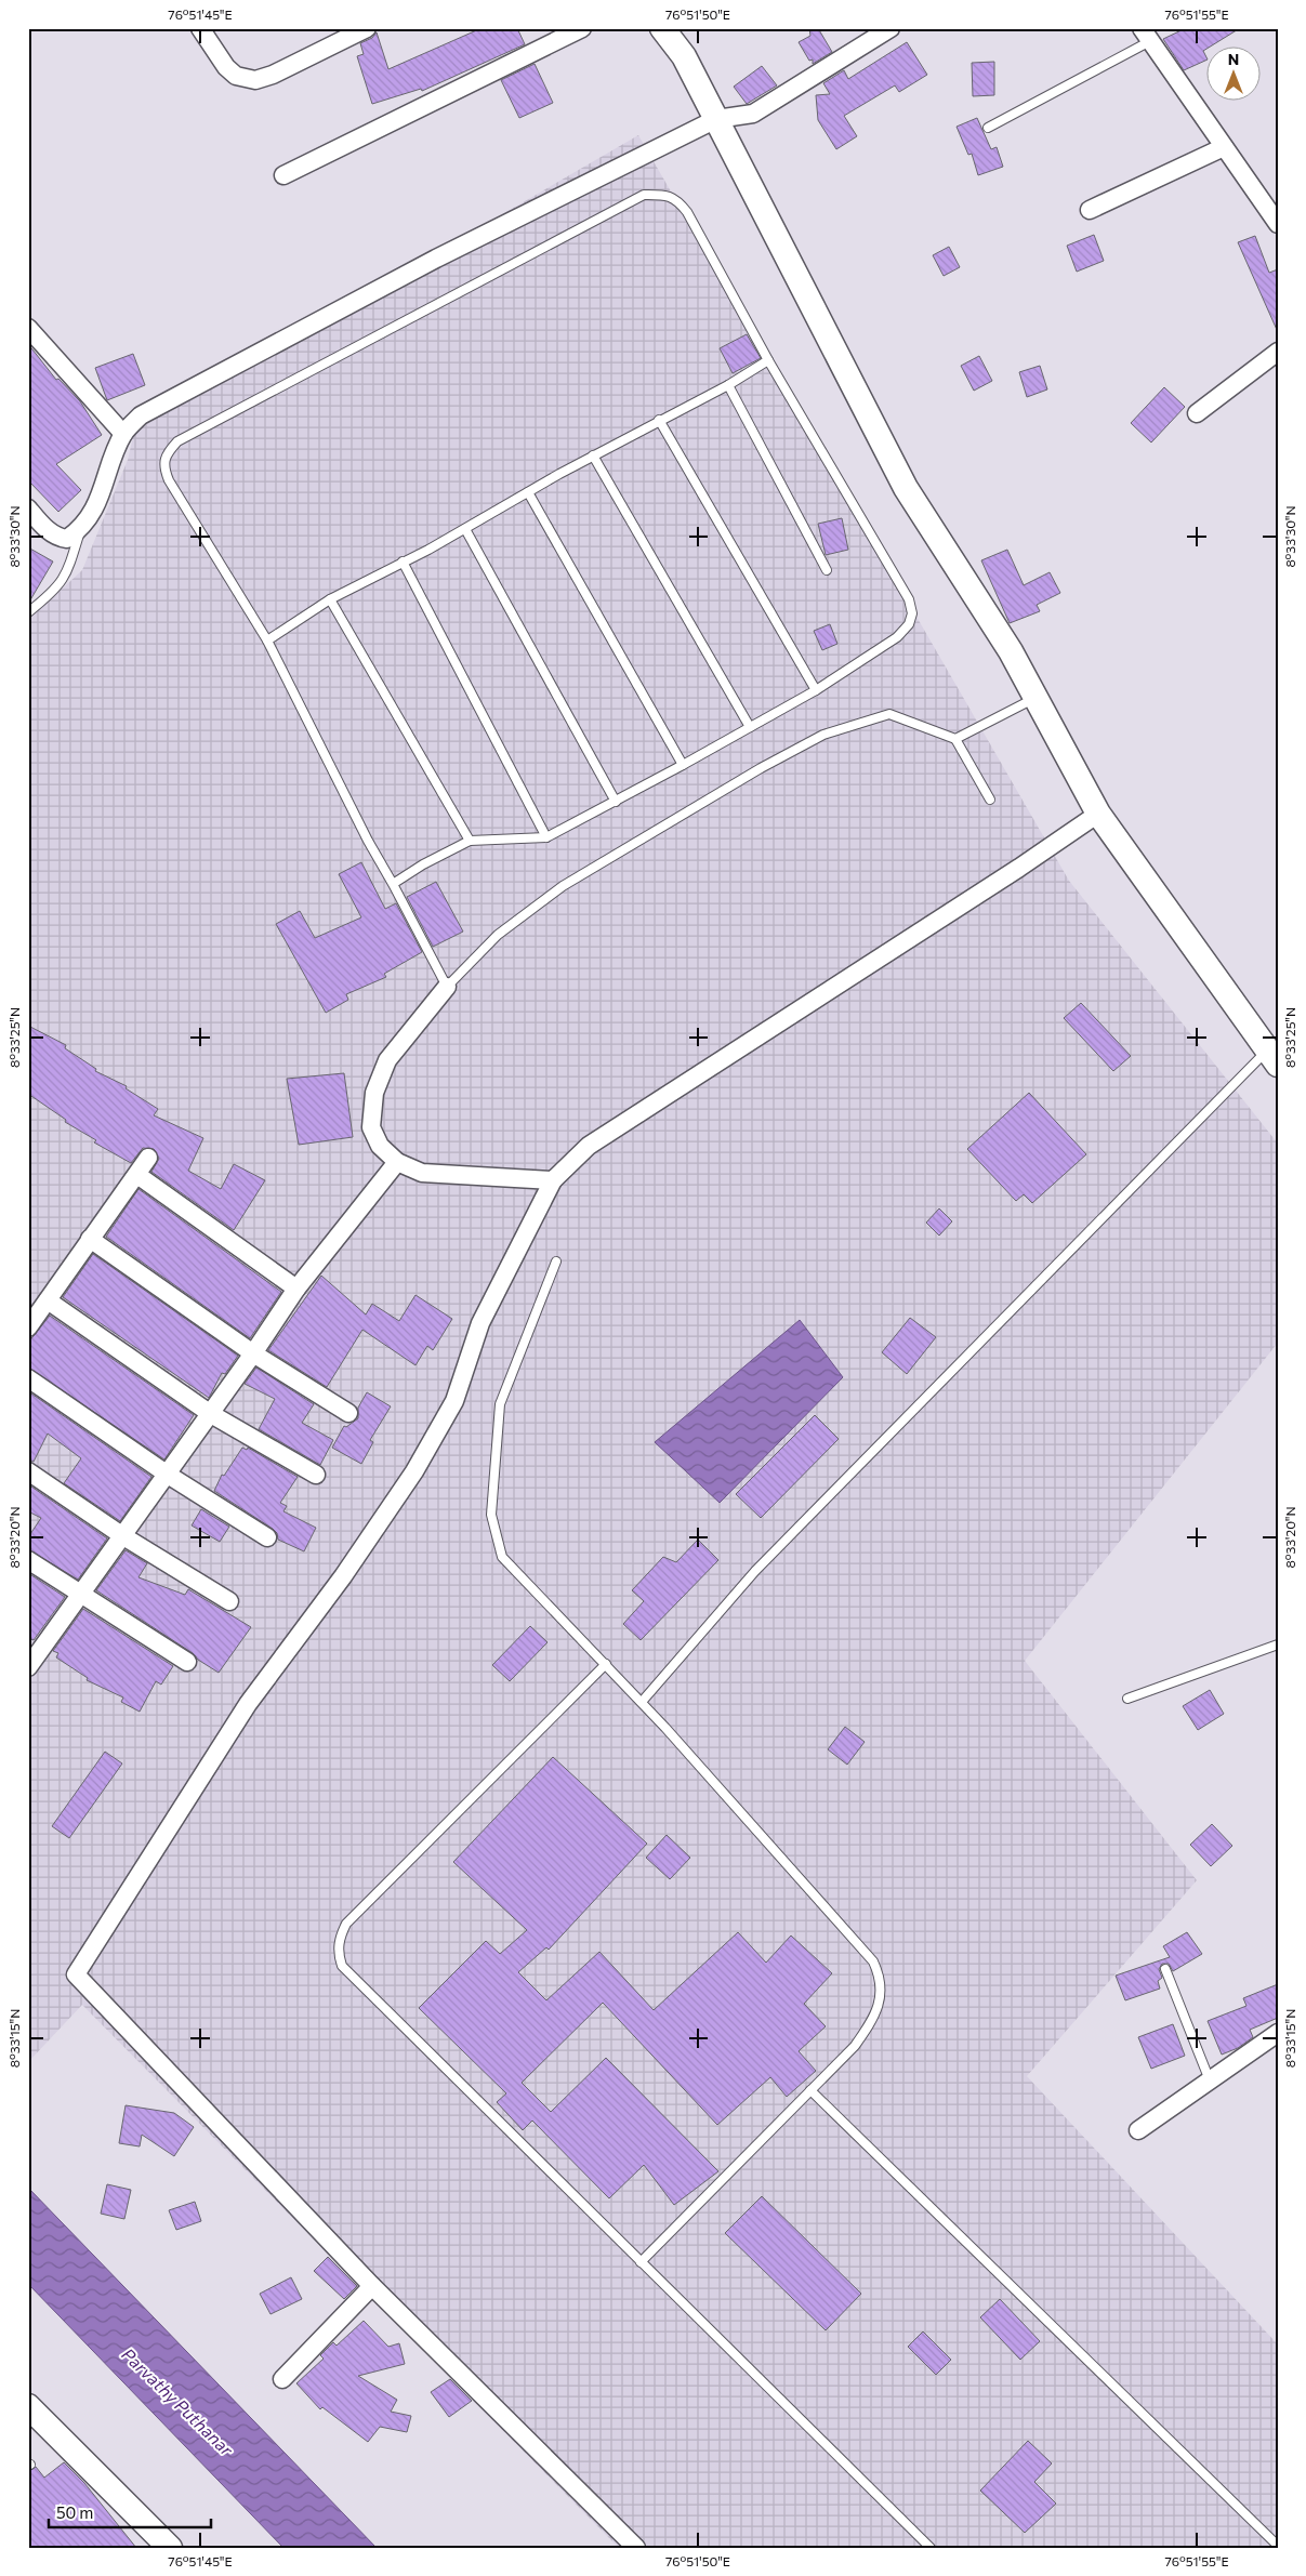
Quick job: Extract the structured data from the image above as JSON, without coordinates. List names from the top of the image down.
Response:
{
  "water": ["Parvathy Puthanar"],
  "scale_bar": "50 m",
  "north": "top",
  "coordinates": [
    "76°51'45\"E",
    "76°51'50\"E",
    "76°51'55\"E",
    "8°33'30\"N",
    "8°33'25\"N",
    "8°33'20\"N",
    "8°33'15\"N"
  ]
}
